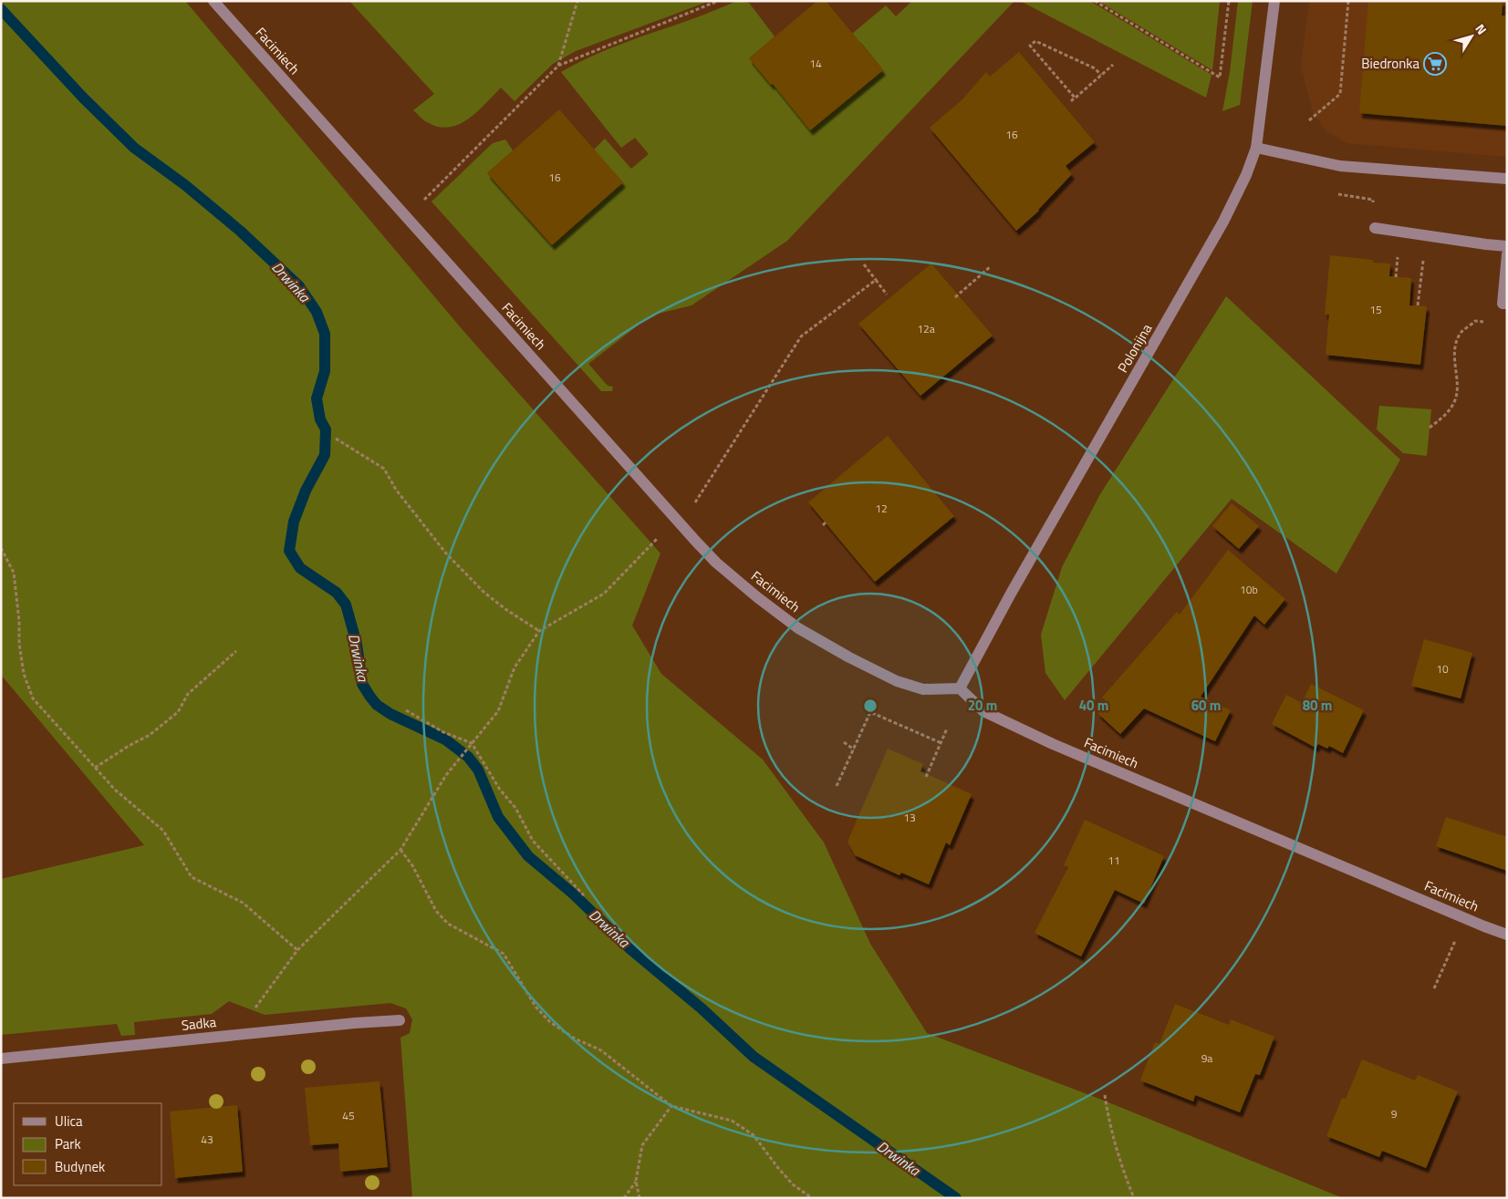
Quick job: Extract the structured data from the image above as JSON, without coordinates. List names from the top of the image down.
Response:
{
  "streets": {
    "street": ["Facimiech", "Polonijna", "Sadka"]
  },
  "crossings": [
    ["Facimiech", "Polonijna"]
  ],
  "water": ["Drwinka"],
  "places": {
    "supermarket": ["Biedronka"]
  },
  "house_numbers": [
    "14",
    "16",
    "16",
    "15",
    "12a",
    "12",
    "10b",
    "10",
    "13",
    "11",
    "9a",
    "9",
    "45",
    "43"
  ],
  "legend": ["Ulica", "Park", "Budynek"],
  "north": "top right",
  "rings": [
    "20 m",
    "40 m",
    "60 m",
    "80 m"
  ]
}
